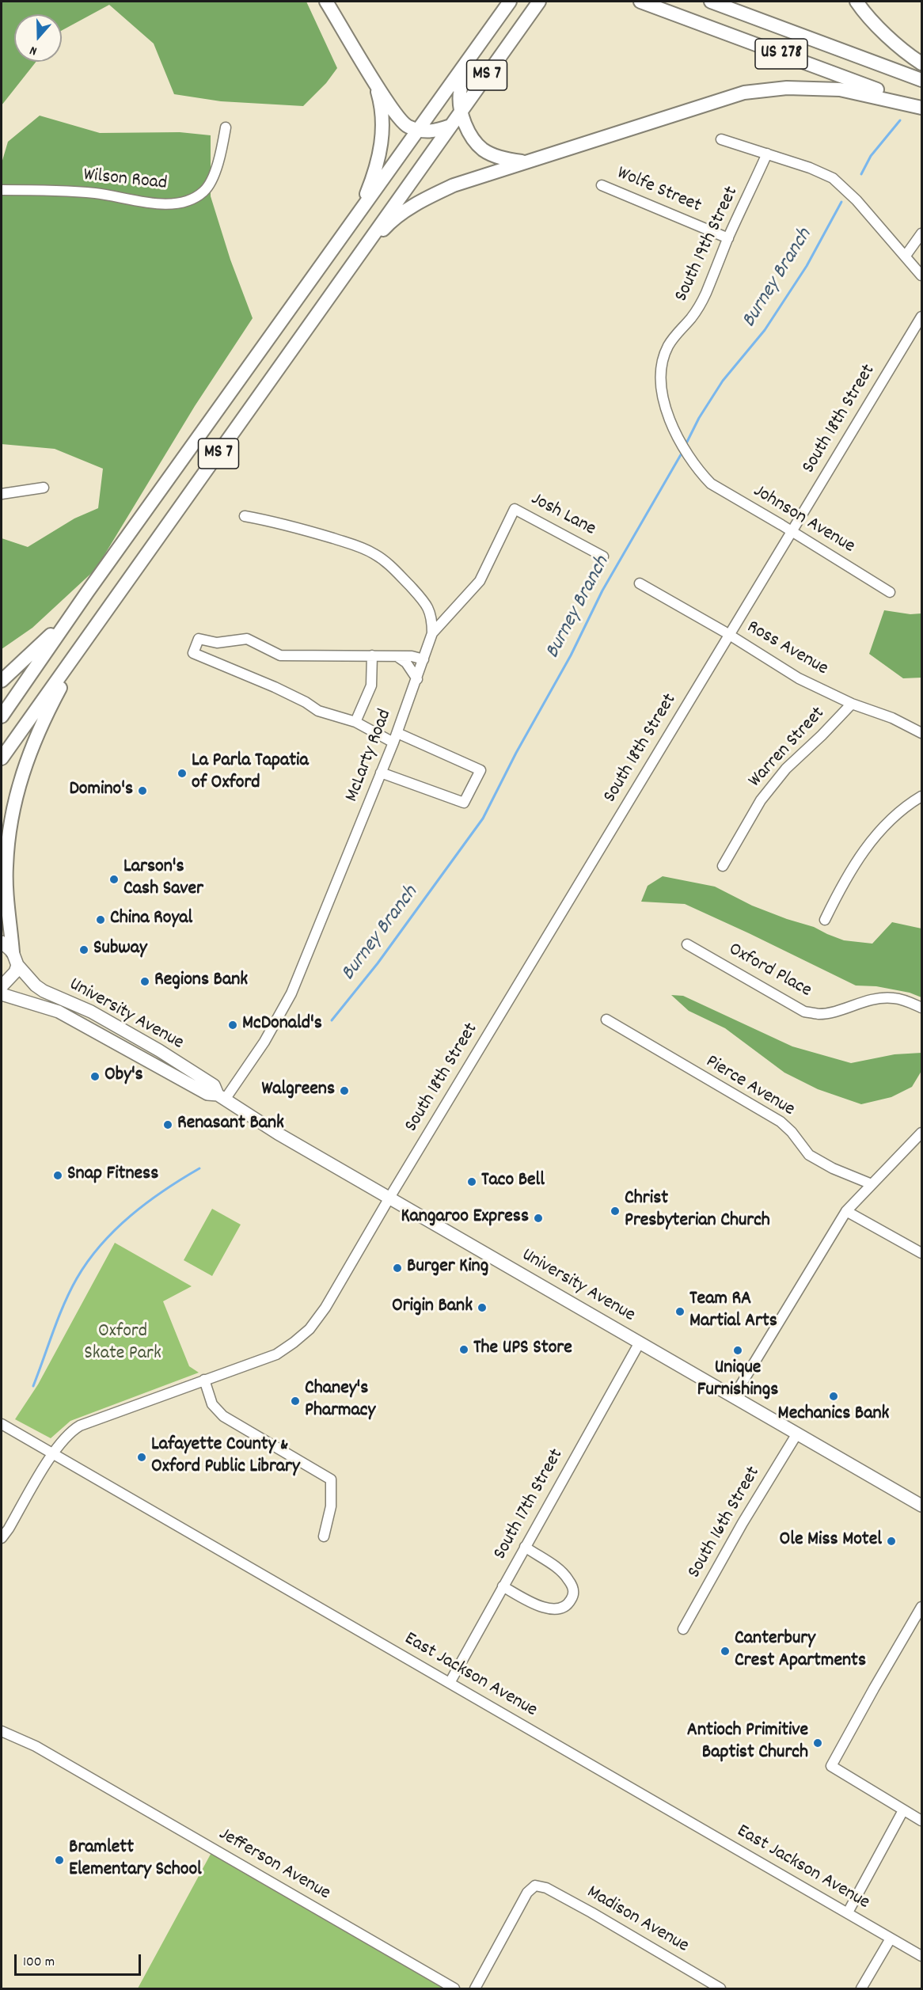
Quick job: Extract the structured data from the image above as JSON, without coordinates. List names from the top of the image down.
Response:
{
  "streets": {
    "highway": ["US 278", "MS 7"],
    "main road": ["University Avenue"],
    "street": [
      "Wilson Road",
      "Wolfe Street",
      "South 19th Street",
      "South 18th Street",
      "Josh Lane",
      "Johnson Avenue",
      "Ross Avenue",
      "Warren Street",
      "McLarty Road",
      "Oxford Place",
      "Pierce Avenue",
      "South 17th Street",
      "South 16th Street",
      "East Jackson Avenue",
      "Jefferson Avenue",
      "Madison Avenue"
    ]
  },
  "crossings": [
    ["Wolfe Street", "South 19th Street"],
    ["South 19th Street", "Johnson Avenue"],
    ["South 18th Street", "Johnson Avenue"],
    ["South 18th Street", "Ross Avenue"],
    ["South 18th Street", "University Avenue"],
    ["South 18th Street", "East Jackson Avenue"],
    ["Josh Lane", "McLarty Road"],
    ["Ross Avenue", "Warren Street"],
    ["McLarty Road", "University Avenue"],
    ["University Avenue", "South 17th Street"],
    ["University Avenue", "South 16th Street"],
    ["South 17th Street", "East Jackson Avenue"]
  ],
  "water": ["Burney Branch"],
  "parks": ["Oxford Skate Park"],
  "places": [
    "La Parla Tapatia of Oxford",
    "Domino's",
    "Larson's Cash Saver",
    "China Royal",
    "Subway",
    "Regions Bank",
    "McDonald's",
    "Oby's",
    "Walgreens",
    "Renasant Bank",
    "Snap Fitness",
    "Taco Bell",
    "Christ Presbyterian Church",
    "Kangaroo Express",
    "Burger King",
    "Origin Bank",
    "Team RA Martial Arts",
    "The UPS Store",
    "Unique Furnishings",
    "Mechanics Bank",
    "Chaney's Pharmacy",
    "Lafayette County & Oxford Public Library",
    "Ole Miss Motel",
    "Canterbury Crest Apartments",
    "Antioch Primitive Baptist Church",
    "Bramlett Elementary School"
  ],
  "scale_bar": "100 m",
  "north": "bottom"
}
